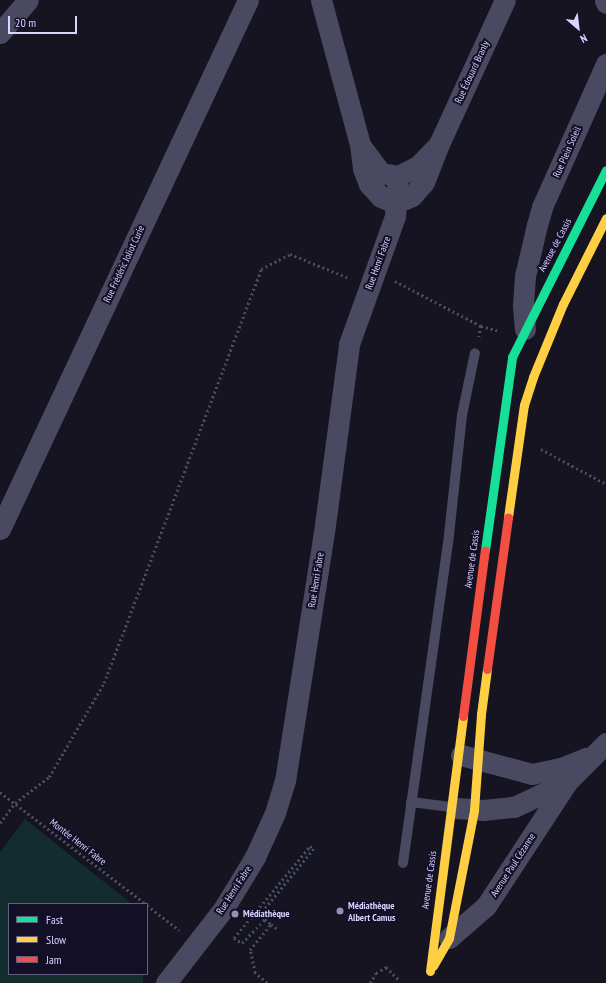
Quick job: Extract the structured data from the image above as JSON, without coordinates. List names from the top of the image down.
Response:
{
  "streets": {
    "main road": ["Avenue de Cassis"],
    "street": [
      "Rue Édouard Branly",
      "Rue Plein Soleil",
      "Rue Henri Fabre",
      "Rue Frédéric Joliot Curie",
      "Avenue Paul Cézanne"
    ],
    "path": ["Montée Henri Fabre"]
  },
  "crossings": [
    ["Rue Édouard Branly", "Rue Henri Fabre"],
    ["Rue Plein Soleil", "Avenue de Cassis"],
    ["Avenue de Cassis", "Avenue Paul Cézanne"],
    ["Rue Henri Fabre", "Montée Henri Fabre"]
  ],
  "places": ["Médiathèque Albert Camus", "Médiathèque"],
  "legend": ["Fast", "Slow", "Jam"],
  "scale_bar": "20 m",
  "north": "bottom right"
}
